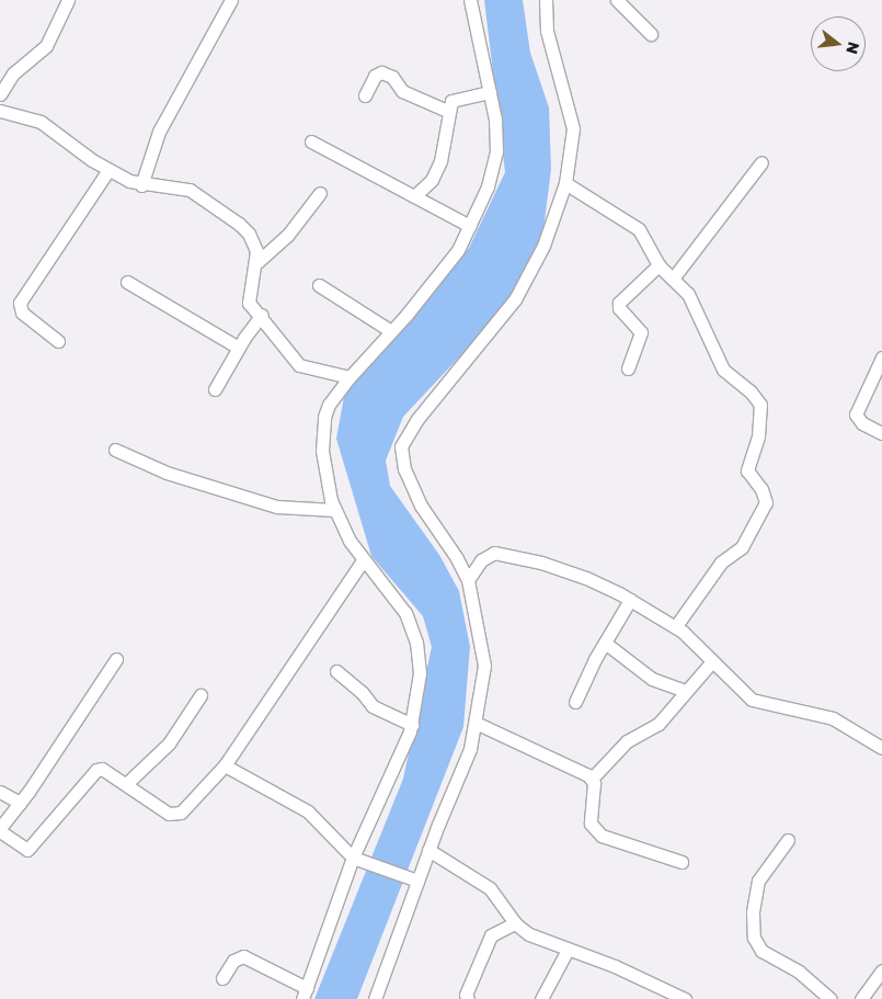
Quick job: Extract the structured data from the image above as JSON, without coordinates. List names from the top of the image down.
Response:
{
  "north": "right"
}
